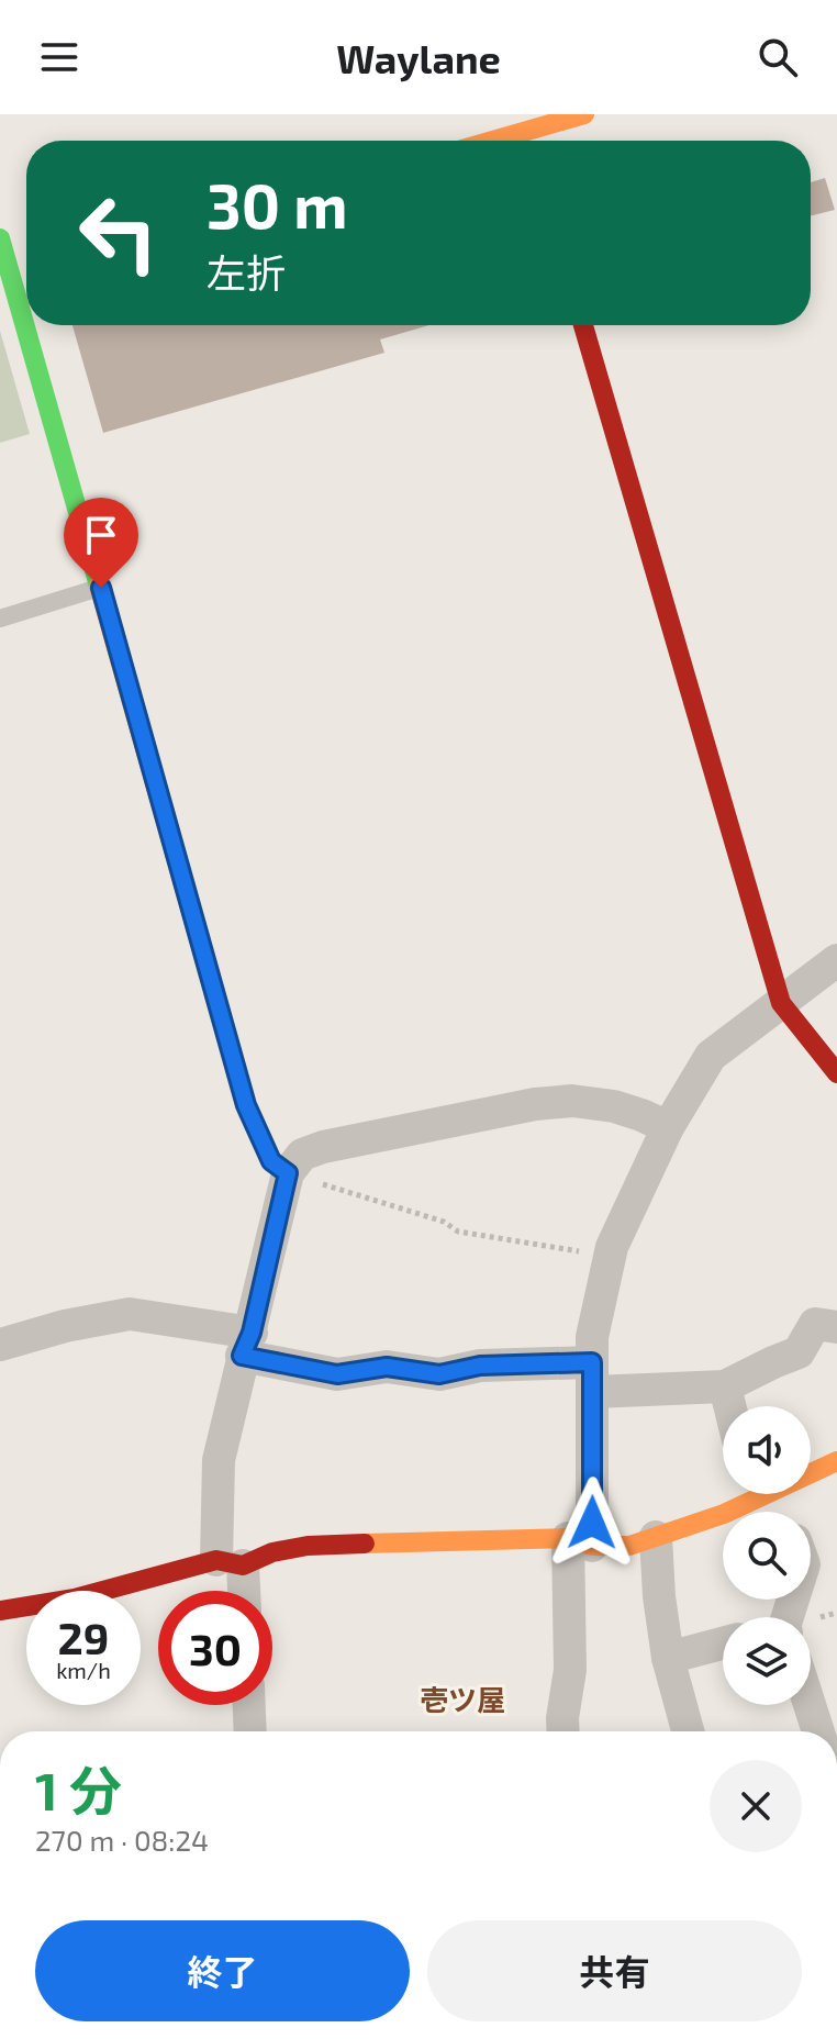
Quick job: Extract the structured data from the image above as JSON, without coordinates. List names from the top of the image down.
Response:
{
  "districts": ["壱ツ屋"],
  "page": {
    "header": "Waylane",
    "turn": ["30 m", "左折"],
    "speed": "29 km/h",
    "limit": "30",
    "heading": ["1 分", "270 m · 08:24"],
    "buttons": ["終了", "共有"]
  }
}
